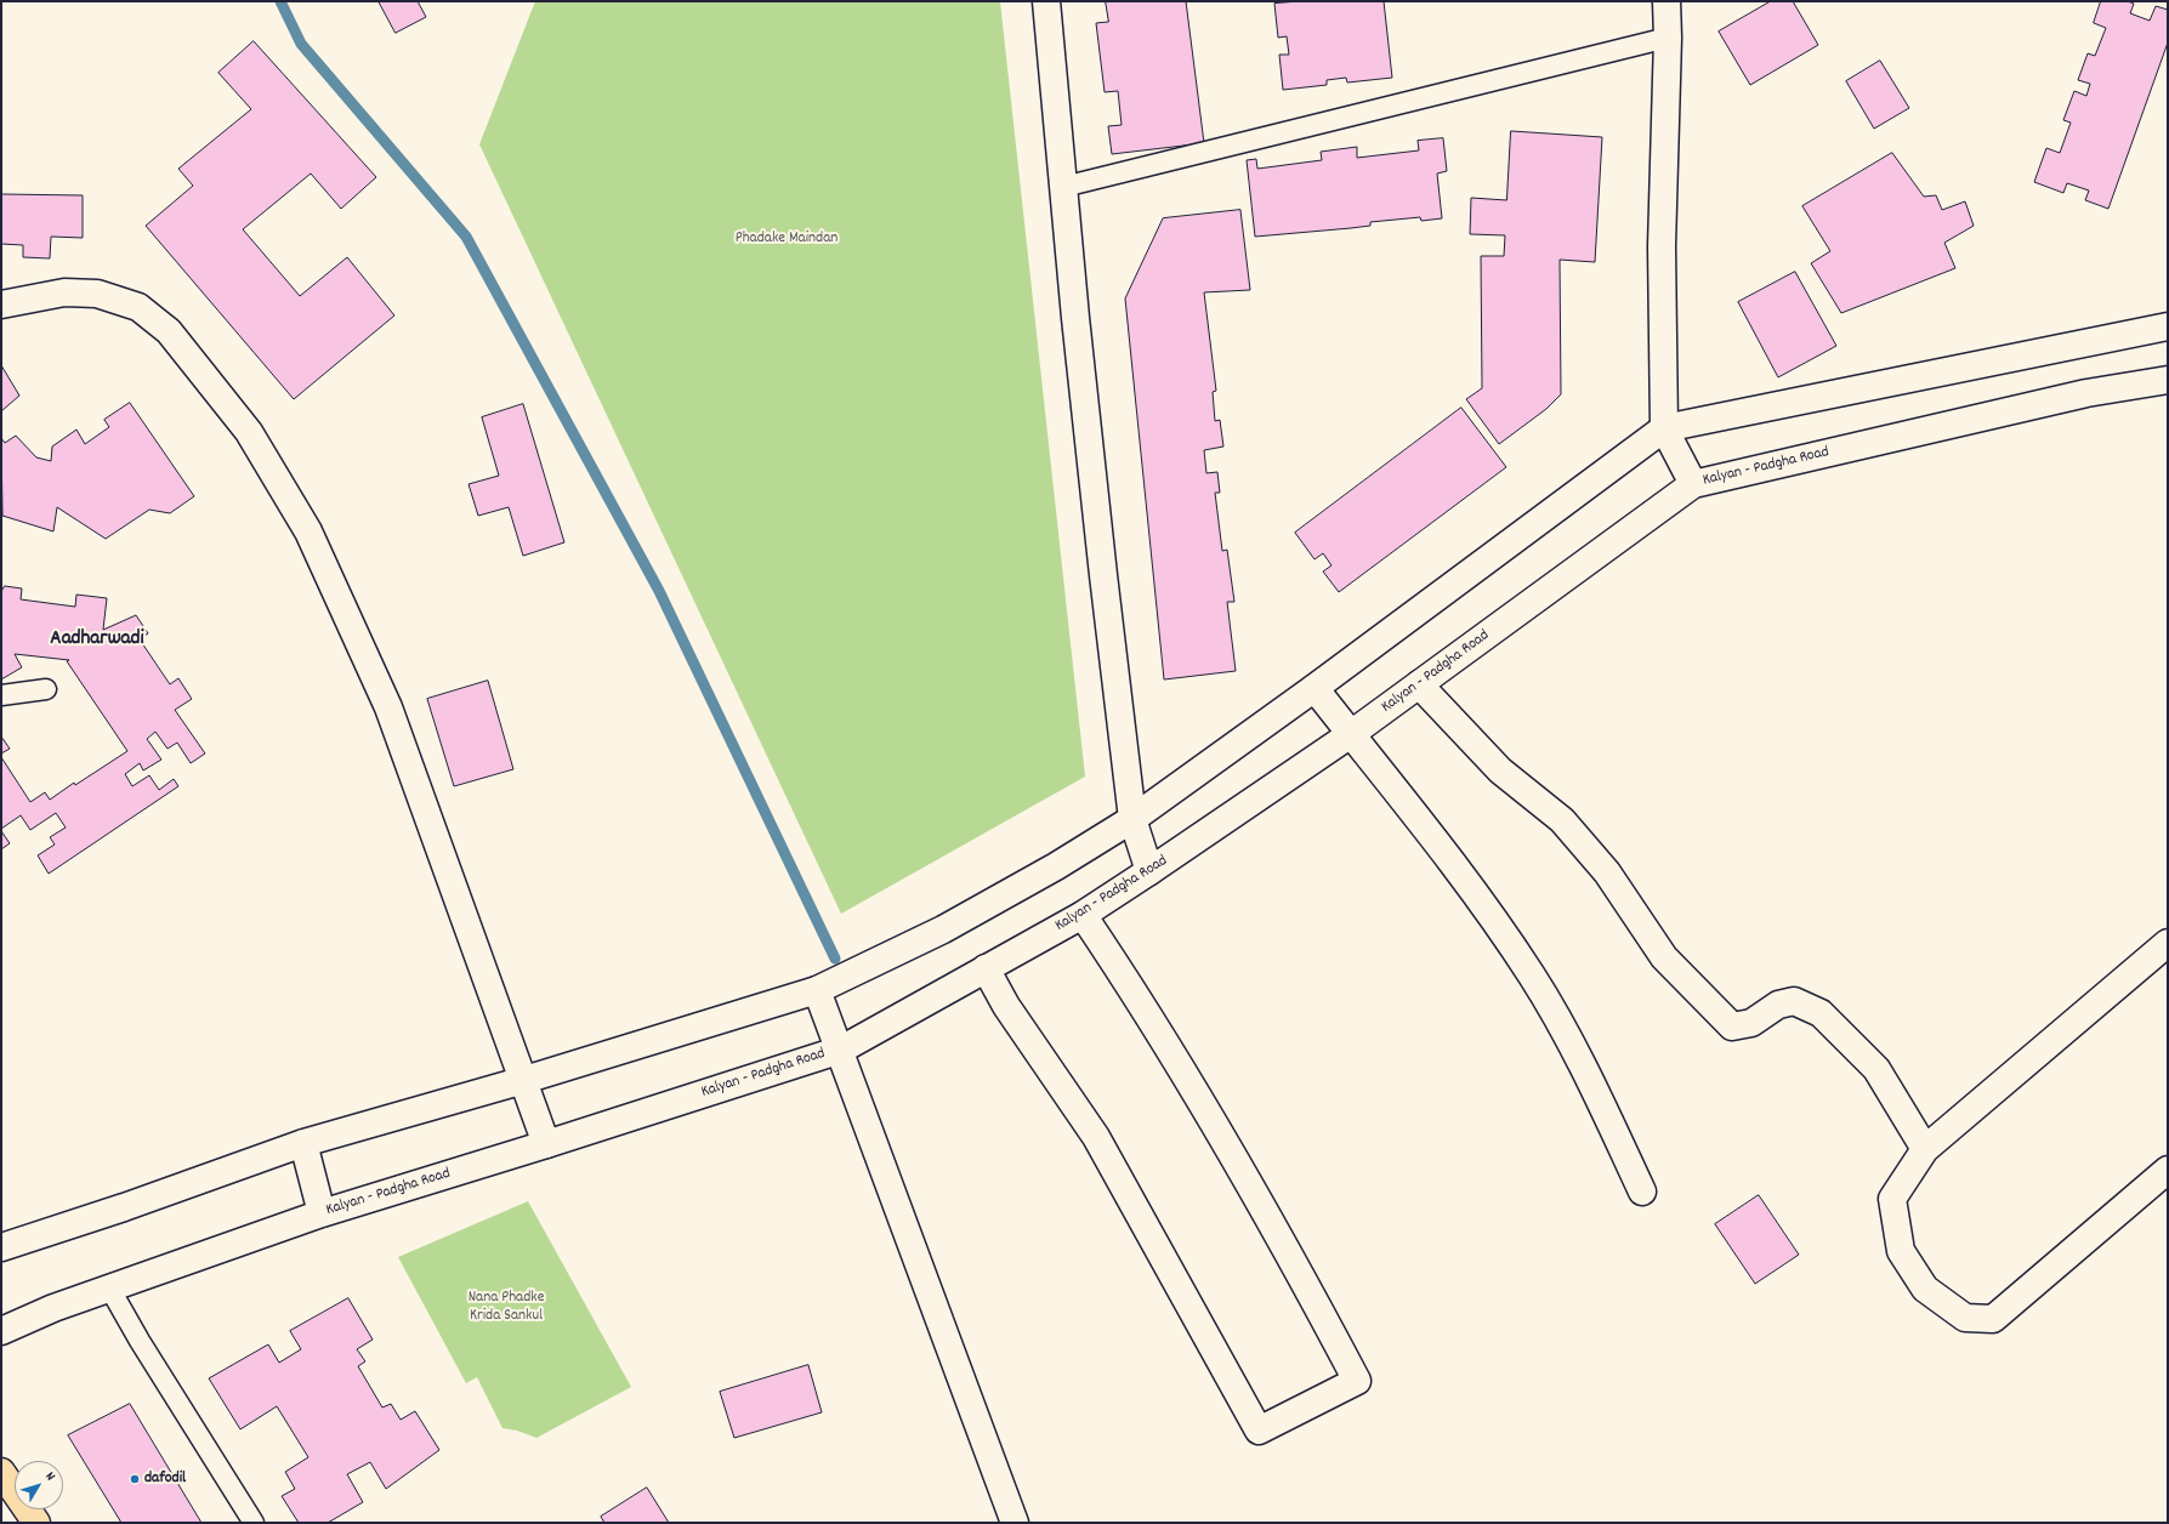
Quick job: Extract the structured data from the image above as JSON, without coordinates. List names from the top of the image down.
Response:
{
  "streets": {
    "street": ["Kalyan - Padgha Road"]
  },
  "districts": ["Aadharwadi"],
  "parks": ["Phadake Maindan", "Nana Phadke Krida Sankul"],
  "places": ["dafodil"],
  "north": "top right"
}
